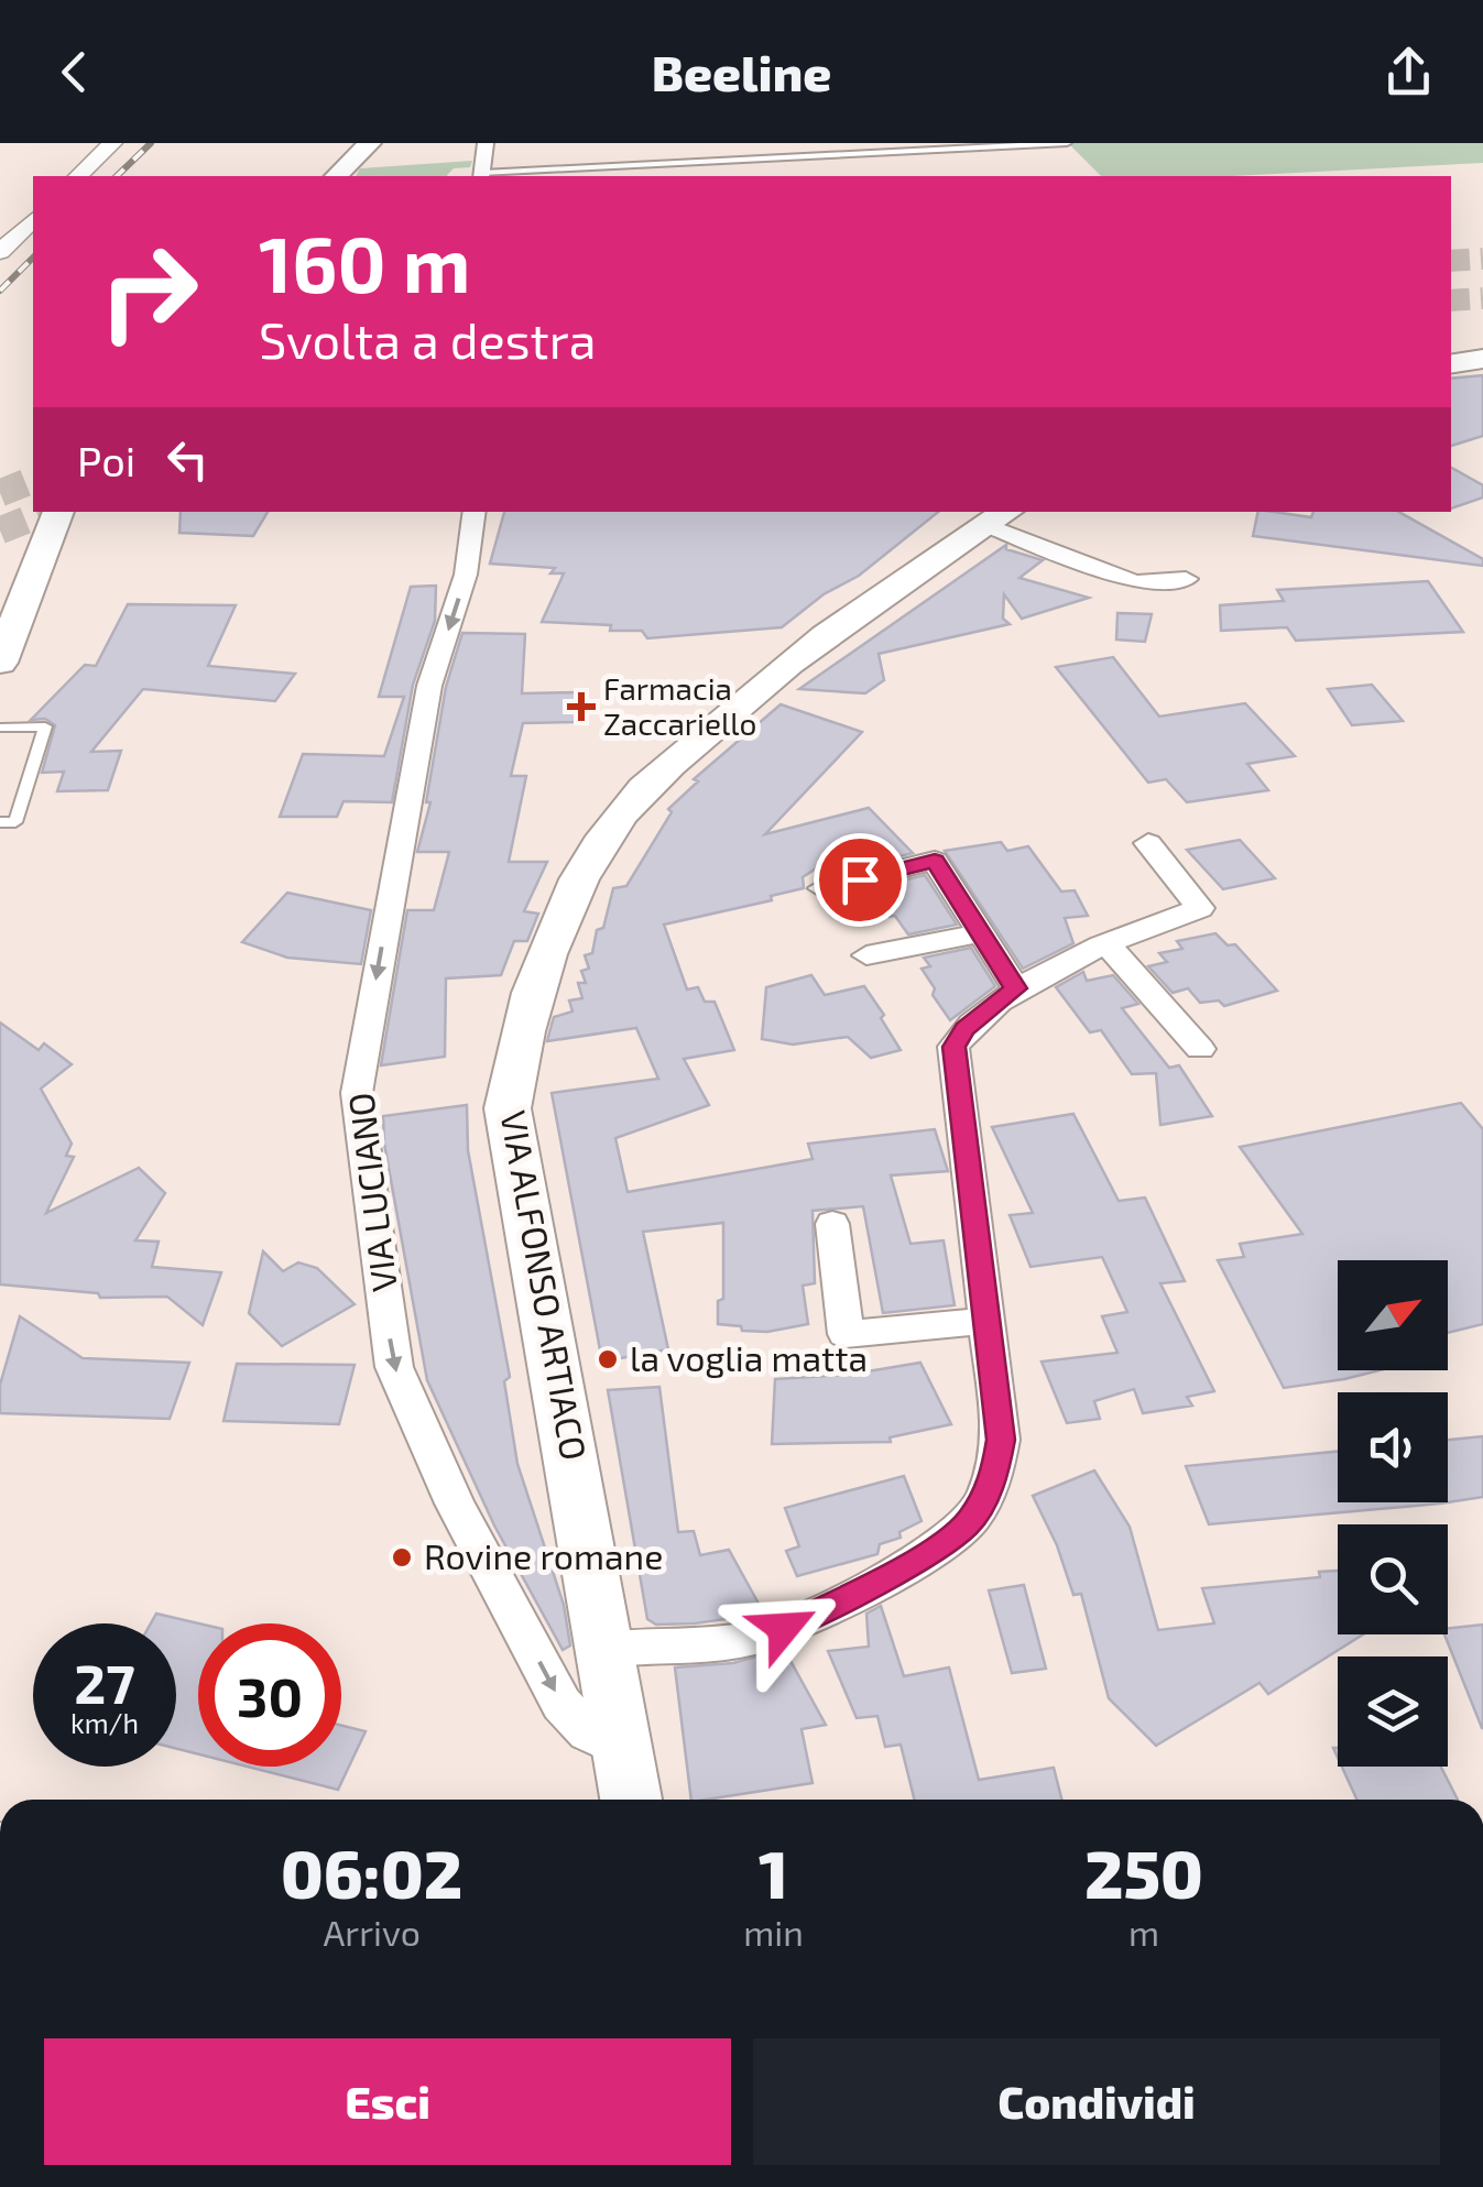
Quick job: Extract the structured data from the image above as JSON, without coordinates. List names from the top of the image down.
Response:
{
  "streets": {
    "main road": ["VIA ALFONSO ARTIACO"],
    "street": ["VIA LUCIANO"]
  },
  "crossings": [
    ["VIA LUCIANO", "VIA ALFONSO ARTIACO"]
  ],
  "one_way": ["VIA LUCIANO"],
  "places": {
    "health": ["Farmacia Zaccariello"],
    "other": ["la voglia matta", "Rovine romane"]
  },
  "north": "top right",
  "page": {
    "header": "Beeline",
    "turn": ["160 m", "Svolta a destra"],
    "then": "Poi",
    "speed": "27 km/h",
    "limit": "30",
    "eta": [
      "06:02",
      "Arrivo",
      "1",
      "min",
      "250",
      "m"
    ],
    "buttons": ["Esci", "Condividi"]
  }
}
